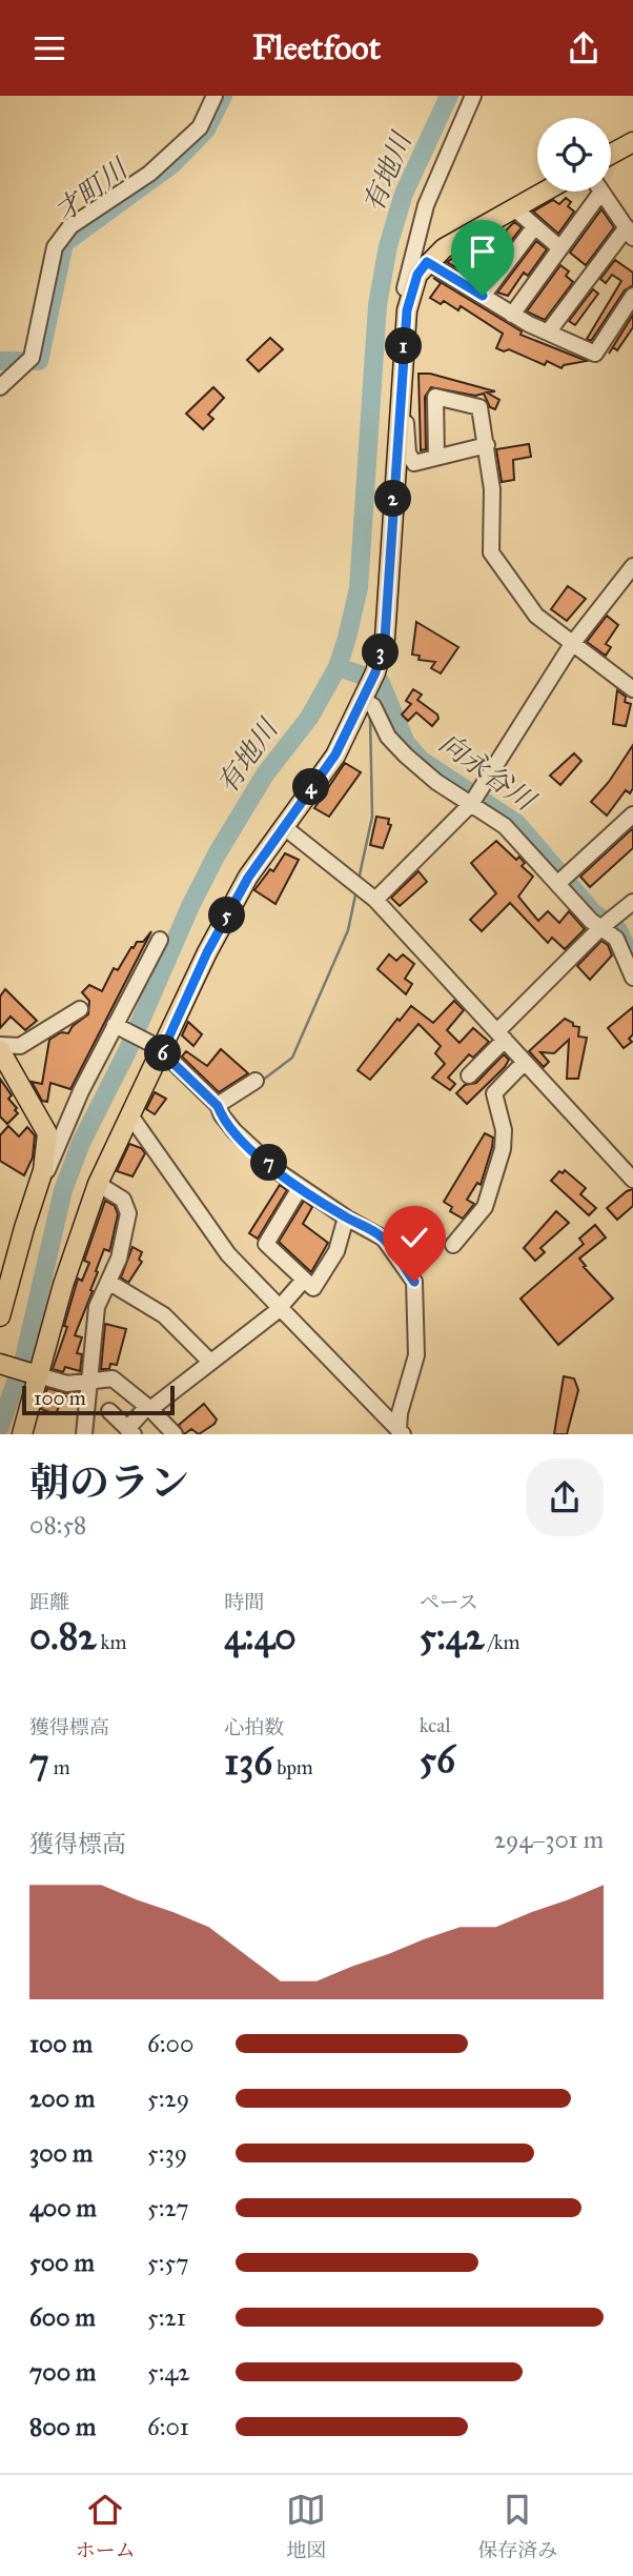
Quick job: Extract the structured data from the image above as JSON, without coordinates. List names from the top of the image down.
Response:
{
  "water": ["有地川", "才町川", "向永谷川"],
  "scale_bar": "100 m",
  "page": {
    "header": "Fleetfoot",
    "pins": [
      "1",
      "2",
      "3",
      "4",
      "5",
      "6",
      "7"
    ],
    "scale": "100 m",
    "heading": ["朝のラン", "08:58"],
    "stats": [
      ["距離", "0.82 km"],
      ["時間", "4:40"],
      ["ペース", "5:42 /km"],
      ["獲得標高", "7 m"],
      ["心拍数", "136 bpm"],
      ["kcal", "56"]
    ],
    "chart": ["獲得標高", "294–301 m"],
    "list": [
      {
        "name": "100 m",
        "note": "6:00"
      },
      {
        "name": "200 m",
        "note": "5:29"
      },
      {
        "name": "300 m",
        "note": "5:39"
      },
      {
        "name": "400 m",
        "note": "5:27"
      },
      {
        "name": "500 m",
        "note": "5:57"
      },
      {
        "name": "600 m",
        "note": "5:21"
      },
      {
        "name": "700 m",
        "note": "5:42"
      },
      {
        "name": "800 m",
        "note": "6:01"
      }
    ],
    "tabs": ["ホーム", "地図", "保存済み"]
  }
}
